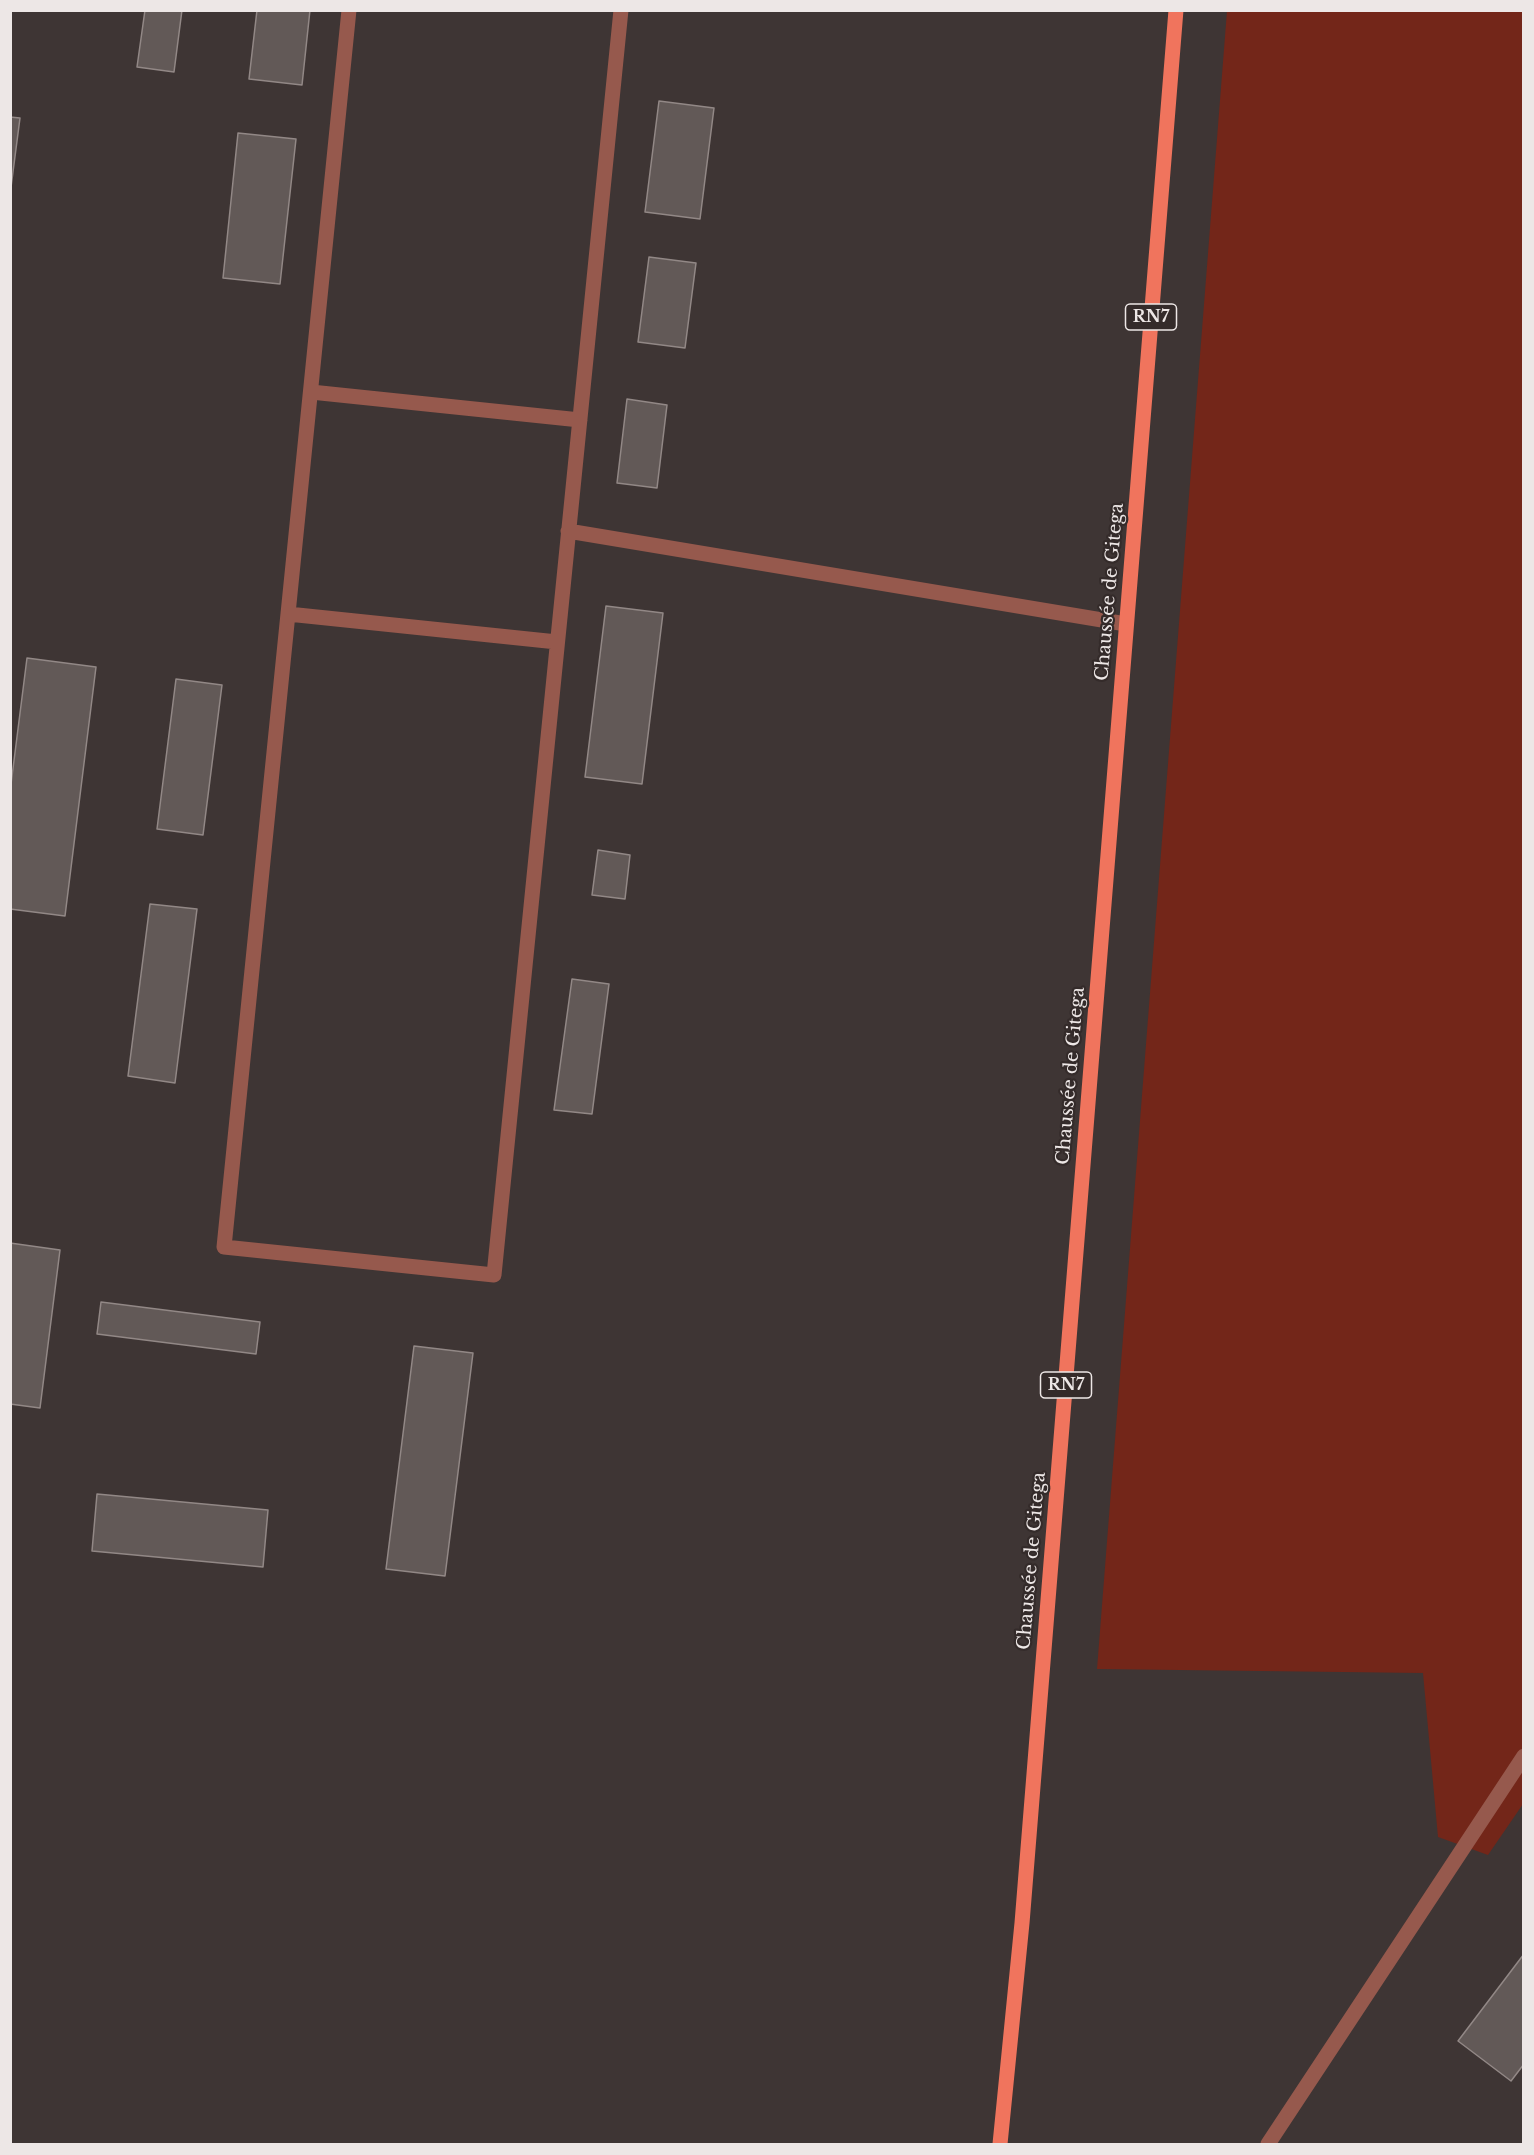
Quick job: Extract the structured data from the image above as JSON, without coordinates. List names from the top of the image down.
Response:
{
  "streets": {
    "main road": ["RN7", "Chaussée de Gitega"]
  }
}
